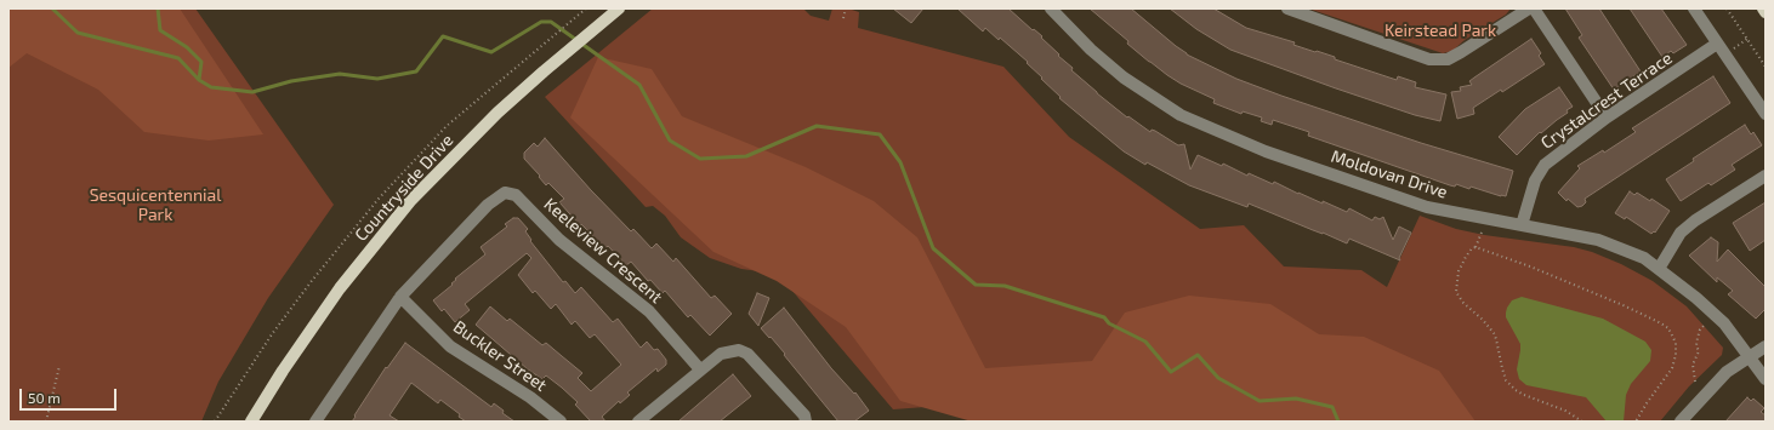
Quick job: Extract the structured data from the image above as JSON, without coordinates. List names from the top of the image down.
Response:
{
  "streets": {
    "main road": ["Countryside Drive"],
    "street": [
      "Crystalcrest Terrace",
      "Moldovan Drive",
      "Keeleview Crescent",
      "Buckler Street"
    ]
  },
  "crossings": [
    ["Crystalcrest Terrace", "Moldovan Drive"],
    ["Keeleview Crescent", "Buckler Street"]
  ],
  "parks": ["Keirstead Park", "Sesquicentennial Park"],
  "scale_bar": "50 m"
}
